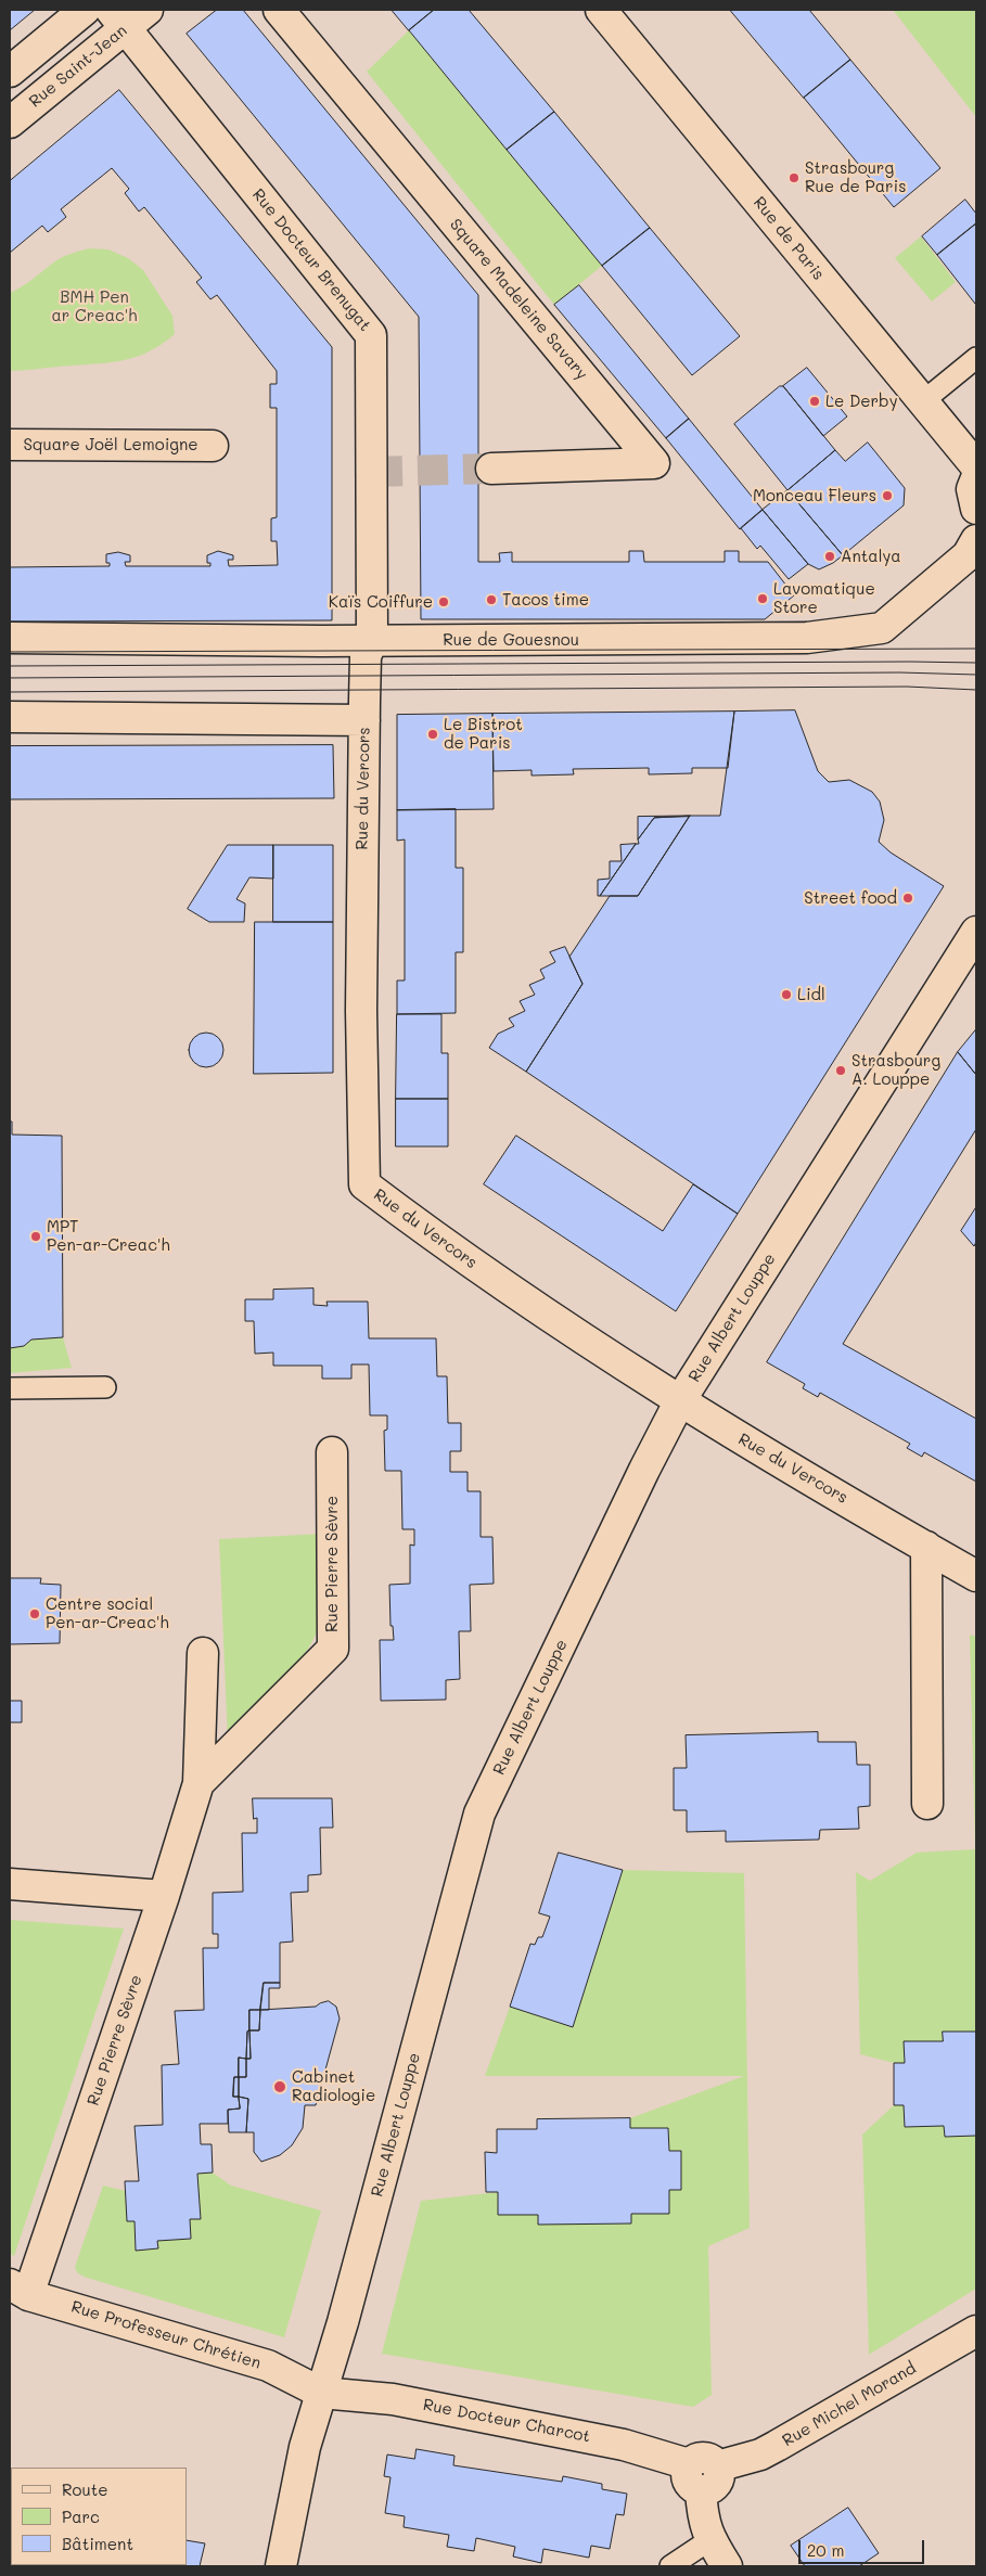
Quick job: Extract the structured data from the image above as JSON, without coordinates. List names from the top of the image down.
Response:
{
  "streets": {
    "street": [
      "Rue Saint-Jean",
      "Rue de Paris",
      "Rue Docteur Brenugat",
      "Square Madeleine Savary",
      "Square Joël Lemoigne",
      "Rue de Gouesnou",
      "Rue du Vercors",
      "Rue Albert Louppe",
      "Rue Pierre Sèvre",
      "Rue Professeur Chrétien",
      "Rue Michel Morand",
      "Rue Docteur Charcot"
    ]
  },
  "crossings": [
    ["Rue Saint-Jean", "Rue Docteur Brenugat"],
    ["Rue Docteur Brenugat", "Rue de Gouesnou"],
    ["Rue Docteur Brenugat", "Rue du Vercors"],
    ["Rue de Gouesnou", "Rue du Vercors"],
    ["Rue du Vercors", "Rue Albert Louppe"],
    ["Rue Albert Louppe", "Rue Professeur Chrétien"],
    ["Rue Albert Louppe", "Rue Docteur Charcot"],
    ["Rue Pierre Sèvre", "Rue Professeur Chrétien"],
    ["Rue Professeur Chrétien", "Rue Docteur Charcot"],
    ["Rue Michel Morand", "Rue Docteur Charcot"]
  ],
  "parks": ["BMH Pen ar Creac'h"],
  "places": [
    "Strasbourg Rue de Paris",
    "Le Derby",
    "Monceau Fleurs",
    "Antalya",
    "Lavomatique Store",
    "Tacos time",
    "Kaïs Coiffure",
    "Le Bistrot de Paris",
    "Street food",
    "Lidl",
    "Strasbourg A. Louppe",
    "MPT Pen-ar-Creac'h",
    "Centre social Pen-ar-Creac'h",
    "Cabinet Radiologie"
  ],
  "legend": ["Route", "Parc", "Bâtiment"],
  "scale_bar": "20 m"
}
